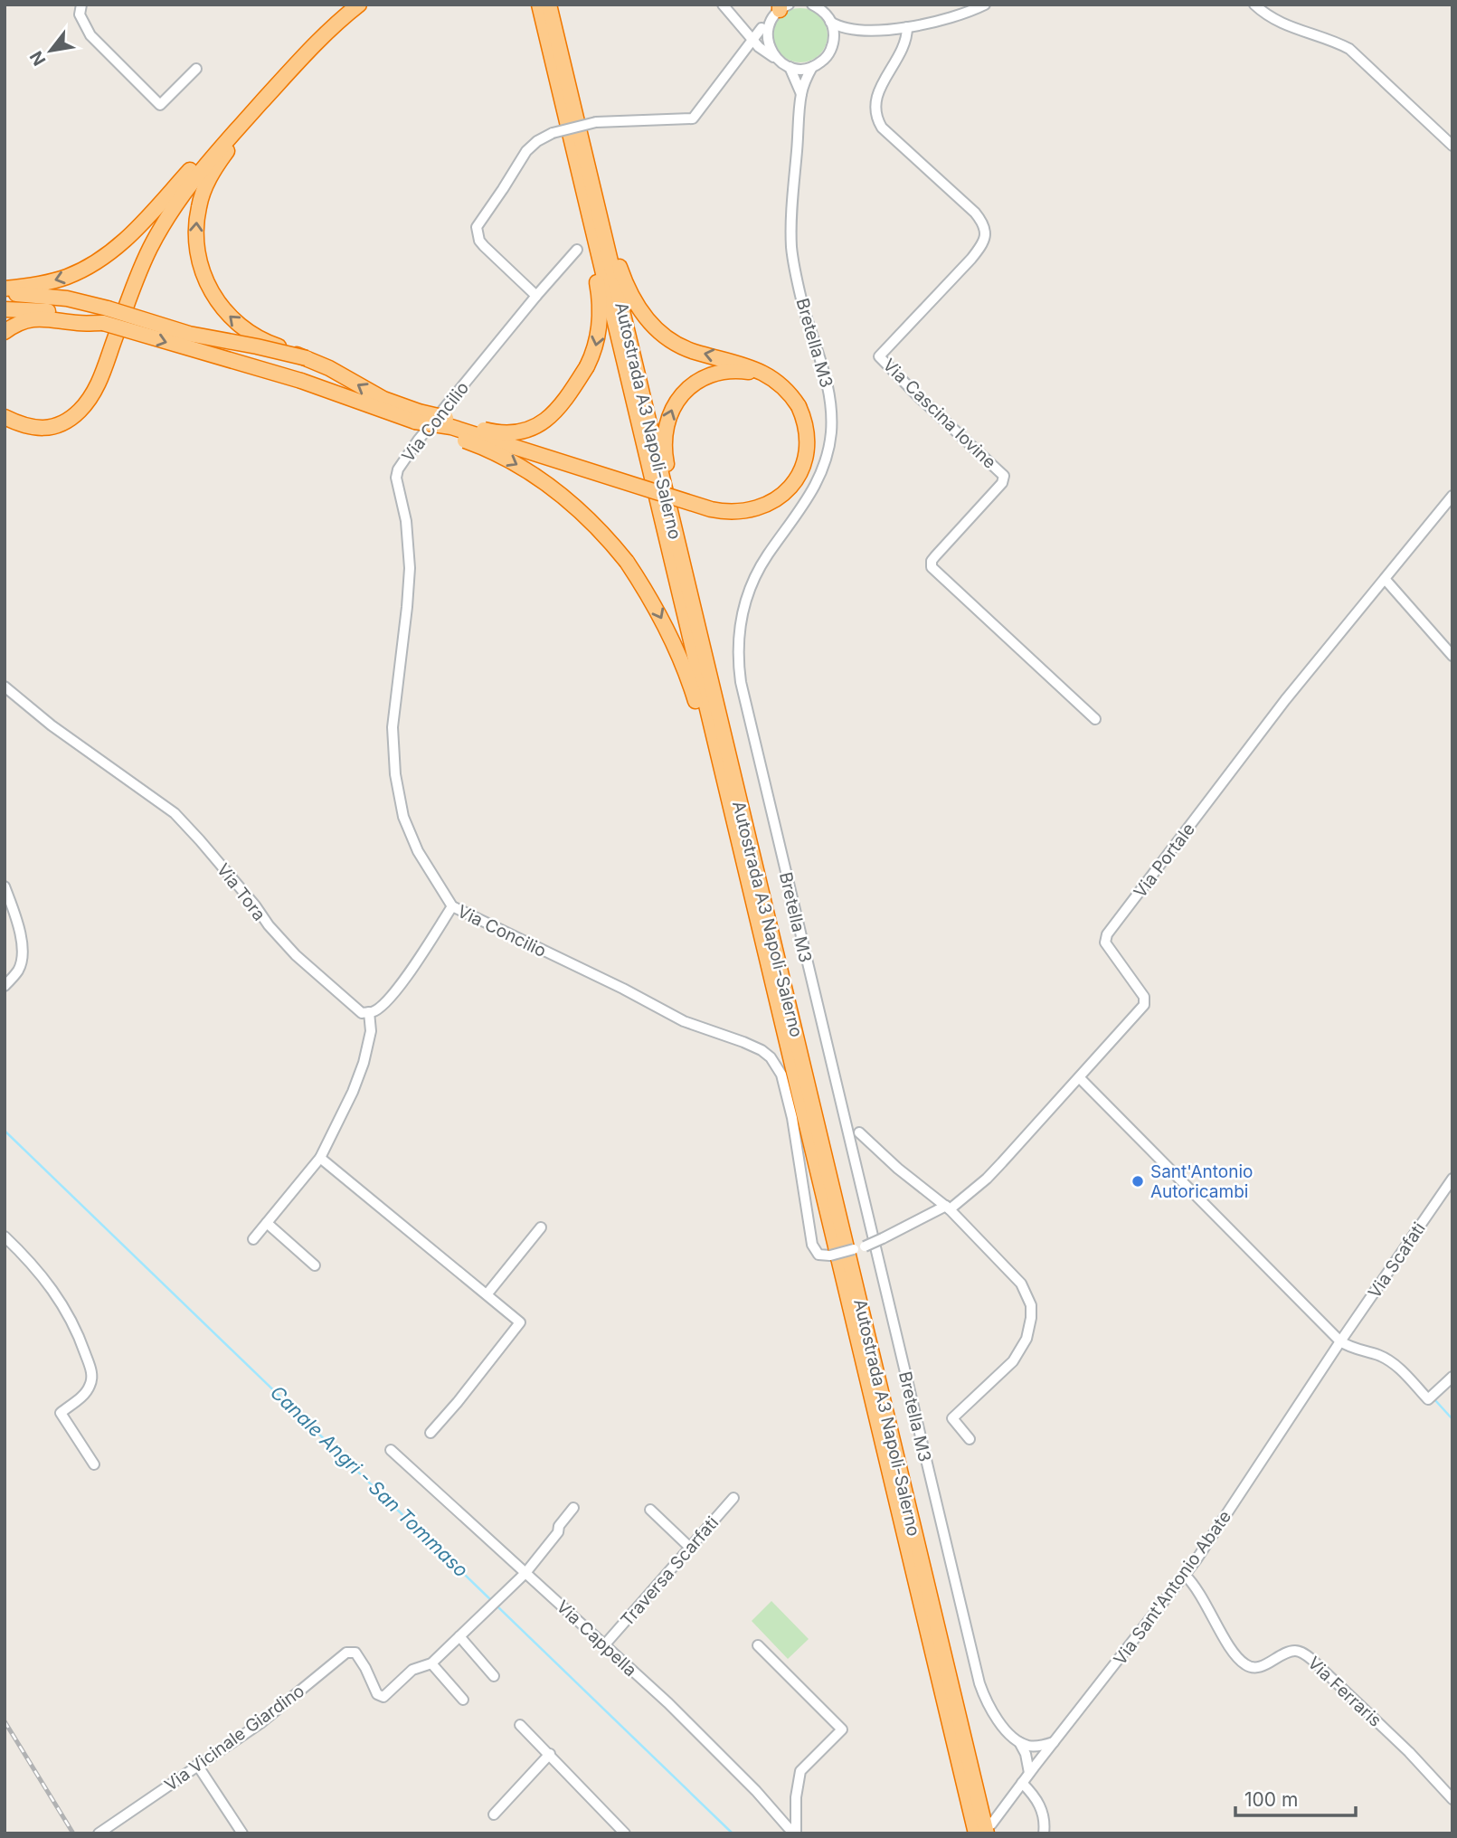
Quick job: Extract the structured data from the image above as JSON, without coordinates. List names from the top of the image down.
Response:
{
  "streets": {
    "highway": ["Autostrada A3 Napoli-Salerno"],
    "street": [
      "Bretella M3",
      "Via Cascina Iovine",
      "Via Concilio",
      "Via Portale",
      "Via Tora",
      "Via Scafati",
      "Traversa Scarfati",
      "Via Sant'Antonio Abate",
      "Via Cappella",
      "Via Ferraris",
      "Via Vicinale Giardino"
    ]
  },
  "crossings": [
    ["Bretella M3", "Via Sant'Antonio Abate"],
    ["Autostrada A3 Napoli-Salerno", "Via Sant'Antonio Abate"],
    ["Via Concilio", "Via Portale"],
    ["Via Scafati", "Via Sant'Antonio Abate"],
    ["Traversa Scarfati", "Via Cappella"],
    ["Via Sant'Antonio Abate", "Via Ferraris"],
    ["Via Cappella", "Via Vicinale Giardino"]
  ],
  "water": ["Canale Angri - San Tommaso"],
  "places": ["Sant'Antonio Autoricambi"],
  "scale_bar": "100 m",
  "north": "bottom left"
}
